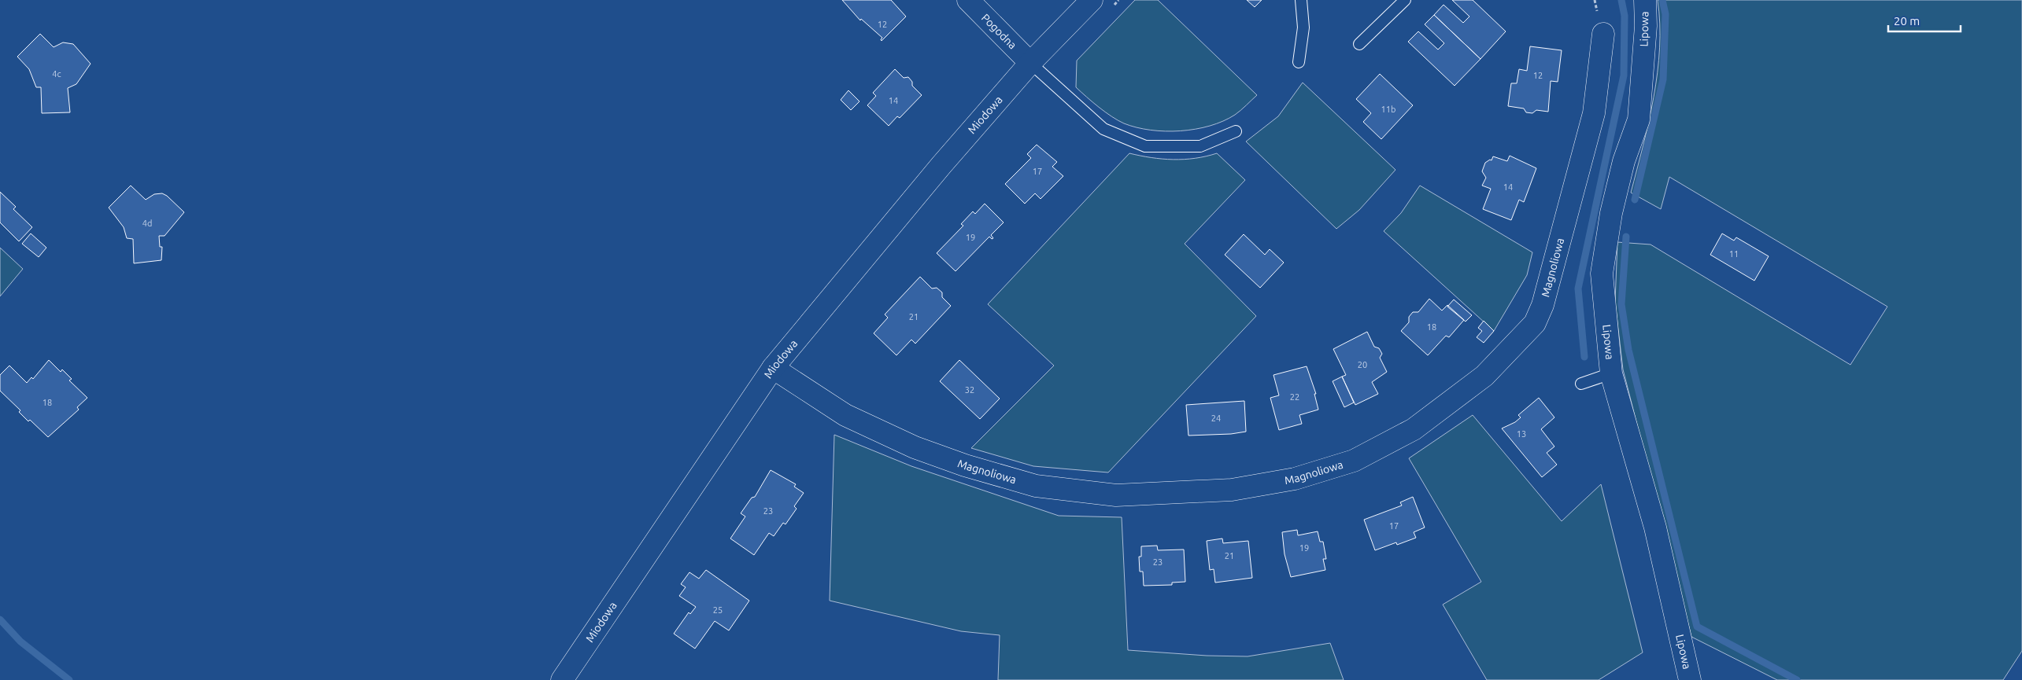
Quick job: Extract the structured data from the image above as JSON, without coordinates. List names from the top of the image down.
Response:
{
  "streets": {
    "street": [
      "Lipowa",
      "Pogodna",
      "Miodowa",
      "Magnoliowa"
    ]
  },
  "crossings": [
    ["Pogodna", "Miodowa"],
    ["Miodowa", "Magnoliowa"]
  ],
  "house_numbers": [
    "12",
    "4c",
    "12",
    "14",
    "11b",
    "17",
    "14",
    "4d",
    "19",
    "11",
    "21",
    "18",
    "20",
    "32",
    "22",
    "18",
    "24",
    "13",
    "23",
    "17",
    "19",
    "21",
    "23",
    "25"
  ],
  "scale_bar": "20 m"
}
